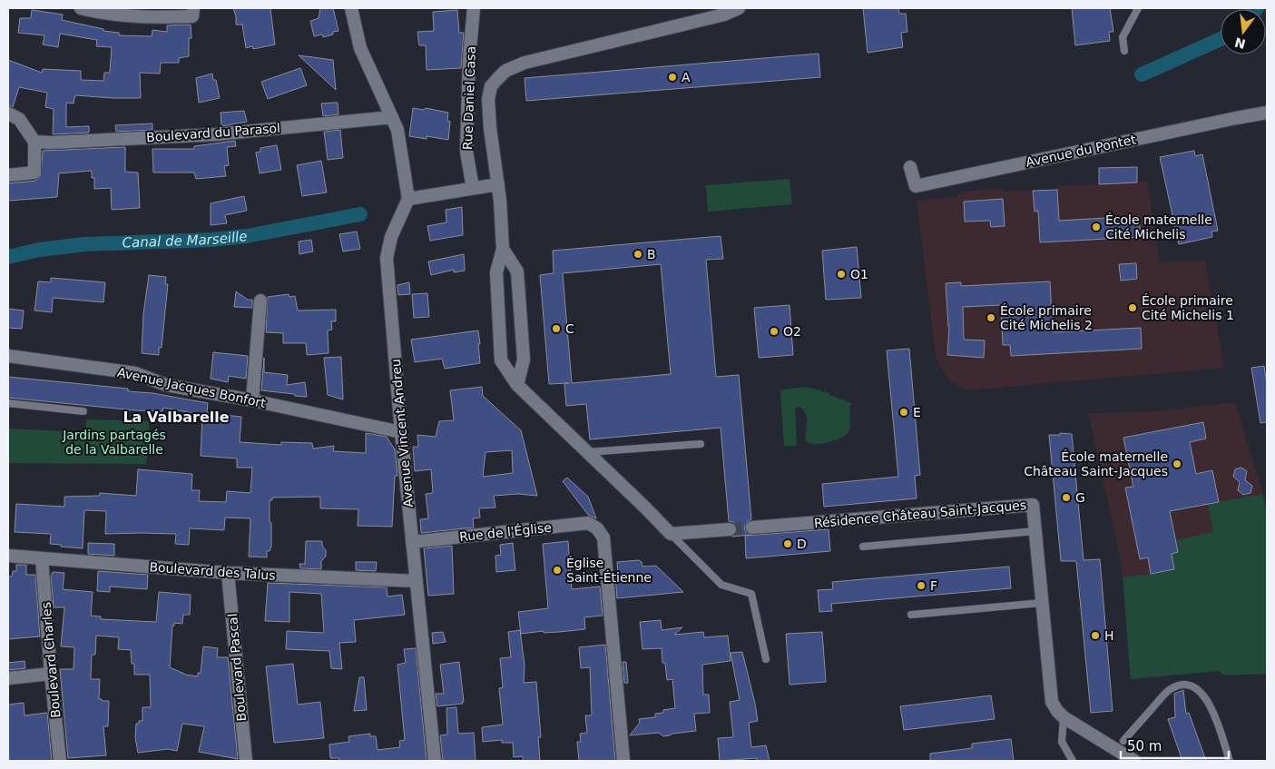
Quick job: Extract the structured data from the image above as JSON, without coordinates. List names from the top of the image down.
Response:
{
  "streets": {
    "street": [
      "Rue Daniel Casa",
      "Boulevard du Parasol",
      "Avenue du Pontet",
      "Avenue Jacques Bonfort",
      "Avenue Vincent Andreu",
      "Résidence Château Saint-Jacques",
      "Rue de l'Église",
      "Boulevard des Talus",
      "Boulevard Charles",
      "Boulevard Pascal"
    ]
  },
  "crossings": [
    ["Avenue Jacques Bonfort", "Avenue Vincent Andreu"],
    ["Avenue Vincent Andreu", "Rue de l'Église"],
    ["Avenue Vincent Andreu", "Boulevard des Talus"],
    ["Boulevard des Talus", "Boulevard Charles"],
    ["Boulevard des Talus", "Boulevard Pascal"]
  ],
  "districts": ["La Valbarelle"],
  "water": ["Canal de Marseille"],
  "parks": ["Jardins partagés de la Valbarelle"],
  "places": [
    "A",
    "École maternelle Cité Michelis",
    "B",
    "O1",
    "École primaire Cité Michelis 1",
    "École primaire Cité Michelis 2",
    "C",
    "O2",
    "E",
    "École maternelle Château Saint-Jacques",
    "G",
    "D",
    "Église Saint-Étienne",
    "F",
    "H"
  ],
  "scale_bar": "50 m",
  "north": "bottom"
}
